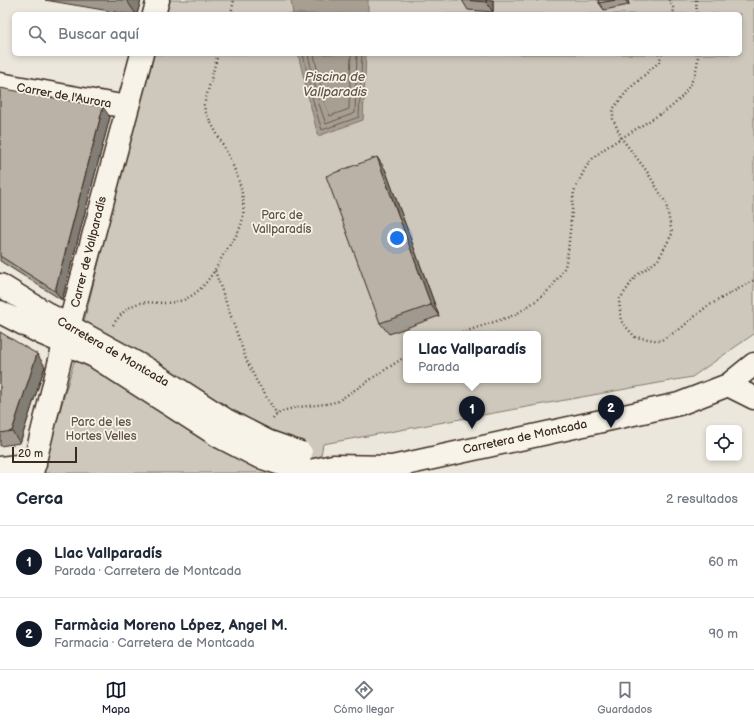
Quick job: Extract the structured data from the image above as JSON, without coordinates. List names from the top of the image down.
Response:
{
  "streets": {
    "street": ["Carrer de l'Aurora", "Carrer de Vallparadís", "Carretera de Montcada"]
  },
  "crossings": [
    ["Carrer de l'Aurora", "Carrer de Vallparadís"],
    ["Carrer de Vallparadís", "Carretera de Montcada"]
  ],
  "water": ["Piscina de Vallparadis"],
  "parks": ["Parc de Vallparadís", "Parc de les Hortes Velles"],
  "scale_bar": "20 m",
  "page": {
    "search": "Buscar aquí",
    "popup": ["Llac Vallparadís", "Parada"],
    "pins": ["2", "1"],
    "scale": "20 m",
    "heading": ["Cerca", "2 resultados"],
    "list": [
      {
        "mark": "1",
        "name": "Llac Vallparadís",
        "note": "Parada · Carretera de Montcada",
        "value": "60 m"
      },
      {
        "mark": "2",
        "name": "Farmàcia Moreno López, Angel M.",
        "note": "Farmacia · Carretera de Montcada",
        "value": "90 m"
      }
    ],
    "nav": ["Mapa", "Cómo llegar", "Guardados"]
  }
}
